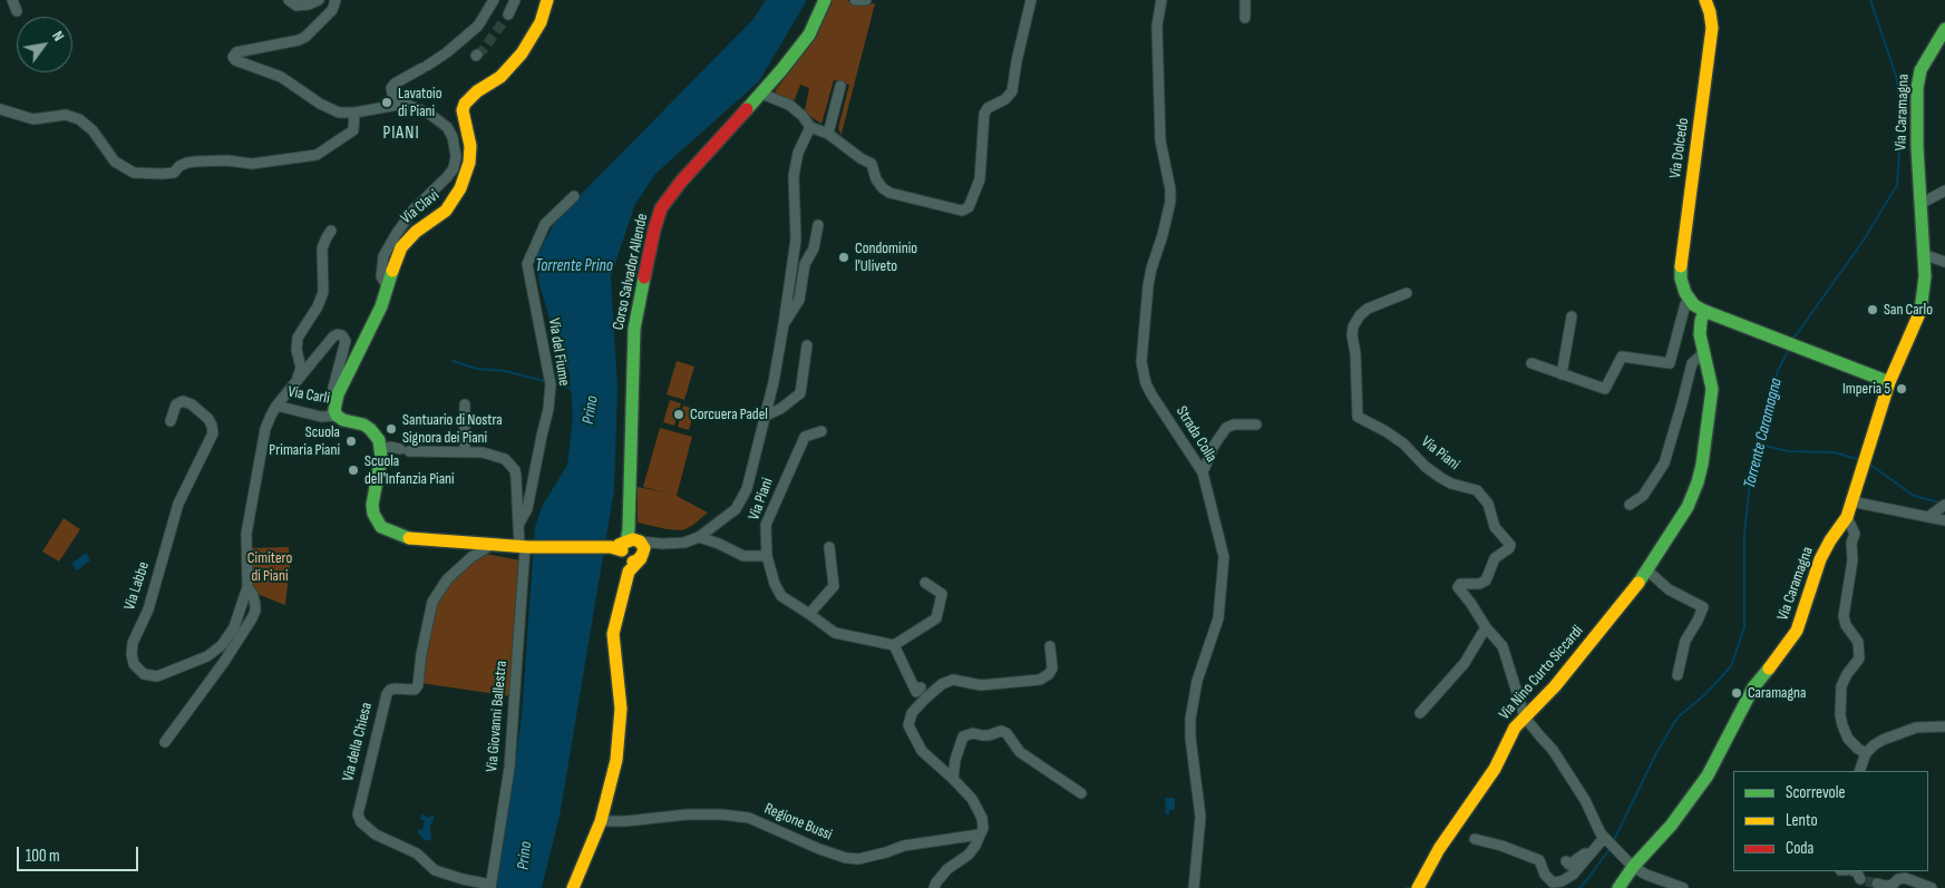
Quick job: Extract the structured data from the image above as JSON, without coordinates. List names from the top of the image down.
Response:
{
  "streets": {
    "main road": [
      "Via Caramagna",
      "Via Dolcedo",
      "Via Clavi",
      "Corso Salvador Allende",
      "Via Nino Curto Siccardi"
    ],
    "street": [
      "Via del Fiume",
      "Via Carli",
      "Strada Colla",
      "Via Piani",
      "Via Labbe",
      "Via Giovanni Ballestra",
      "Via della Chiesa",
      "Regione Bussi"
    ]
  },
  "crossings": [
    ["Via Caramagna", "Via Piani"],
    ["Via Clavi", "Via Labbe"],
    ["Via del Fiume", "Via Giovanni Ballestra"],
    ["Via Carli", "Via Labbe"],
    ["Via Piani", "Via Nino Curto Siccardi"],
    ["Via Giovanni Ballestra", "Via della Chiesa"]
  ],
  "districts": ["PIANI"],
  "water": ["Torrente Prino", "Prino", "Torrente Caramagna"],
  "parks": ["Cimitero di Piani"],
  "places": [
    "Lavatoio di Piani",
    "Condominio l'Uliveto",
    "San Carlo",
    "Imperia 5",
    "Corcuera Padel",
    "Santuario di Nostra Signora dei Piani",
    "Scuola Primaria Piani",
    "Scuola dell'Infanzia Piani",
    "Caramagna"
  ],
  "legend": ["Scorrevole", "Lento", "Coda"],
  "scale_bar": "100 m",
  "north": "top right"
}
